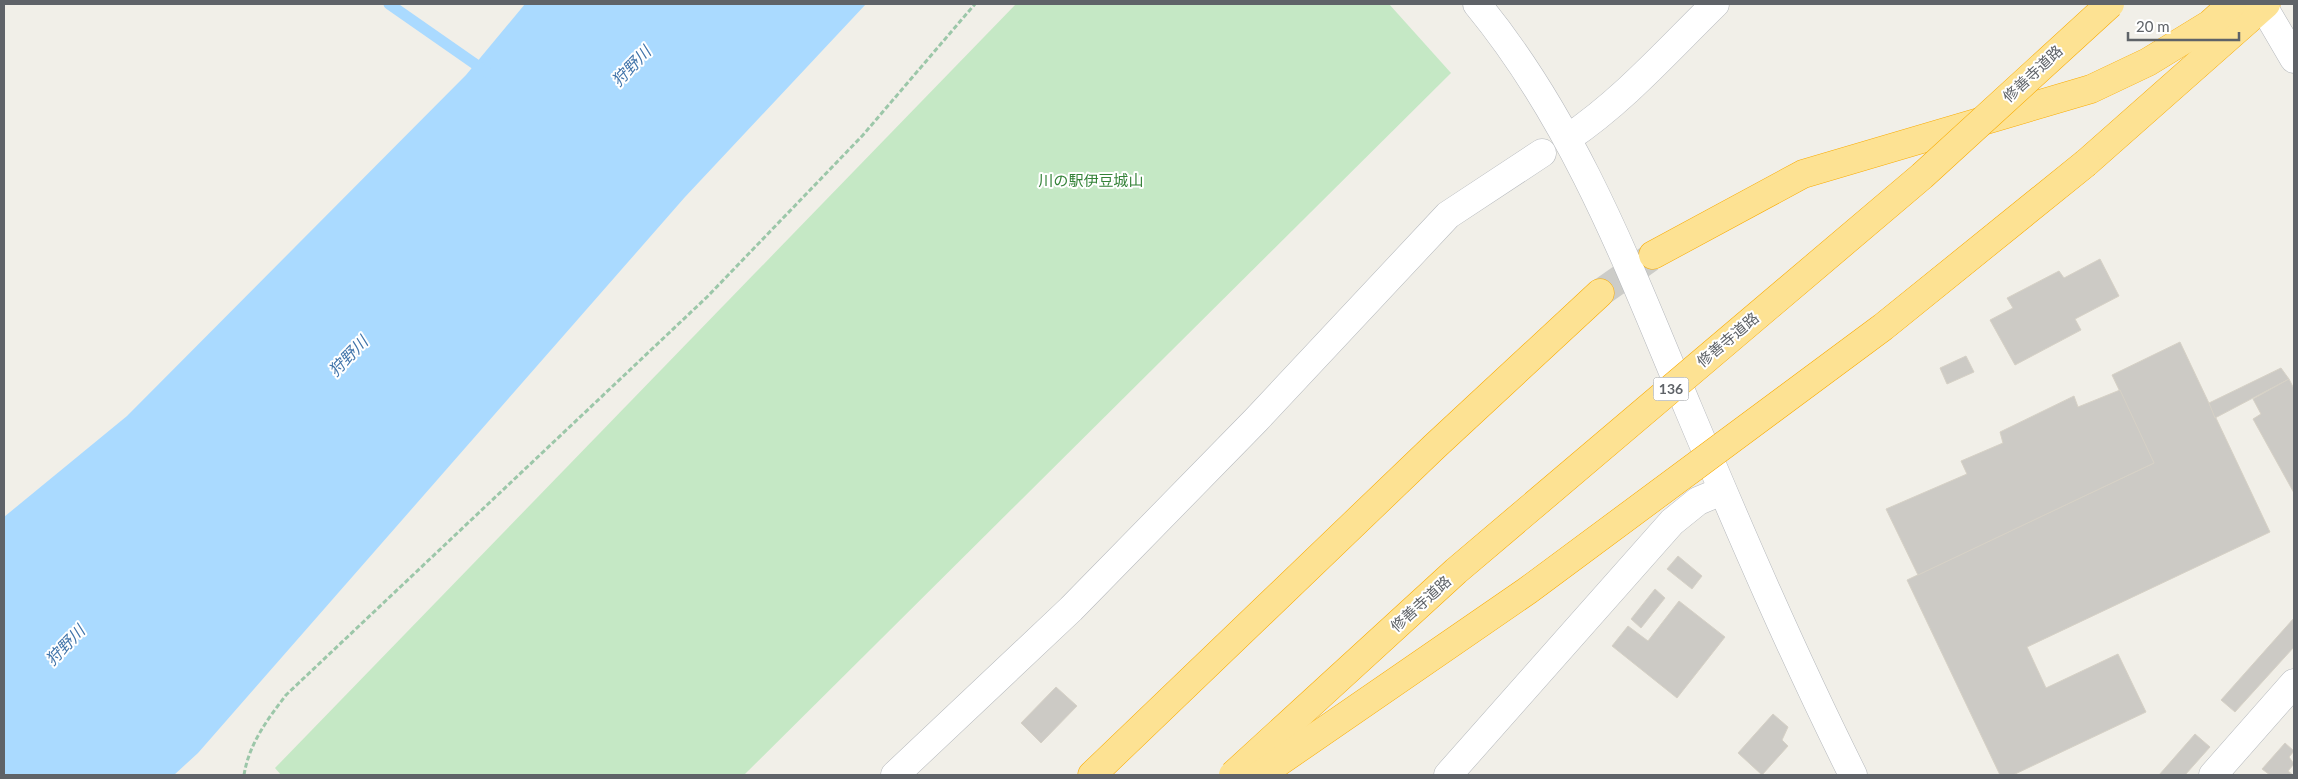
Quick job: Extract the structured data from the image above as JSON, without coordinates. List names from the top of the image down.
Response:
{
  "streets": {
    "highway": ["修善寺道路", "136"]
  },
  "water": ["狩野川"],
  "parks": ["川の駅伊豆城山"],
  "scale_bar": "20 m"
}
